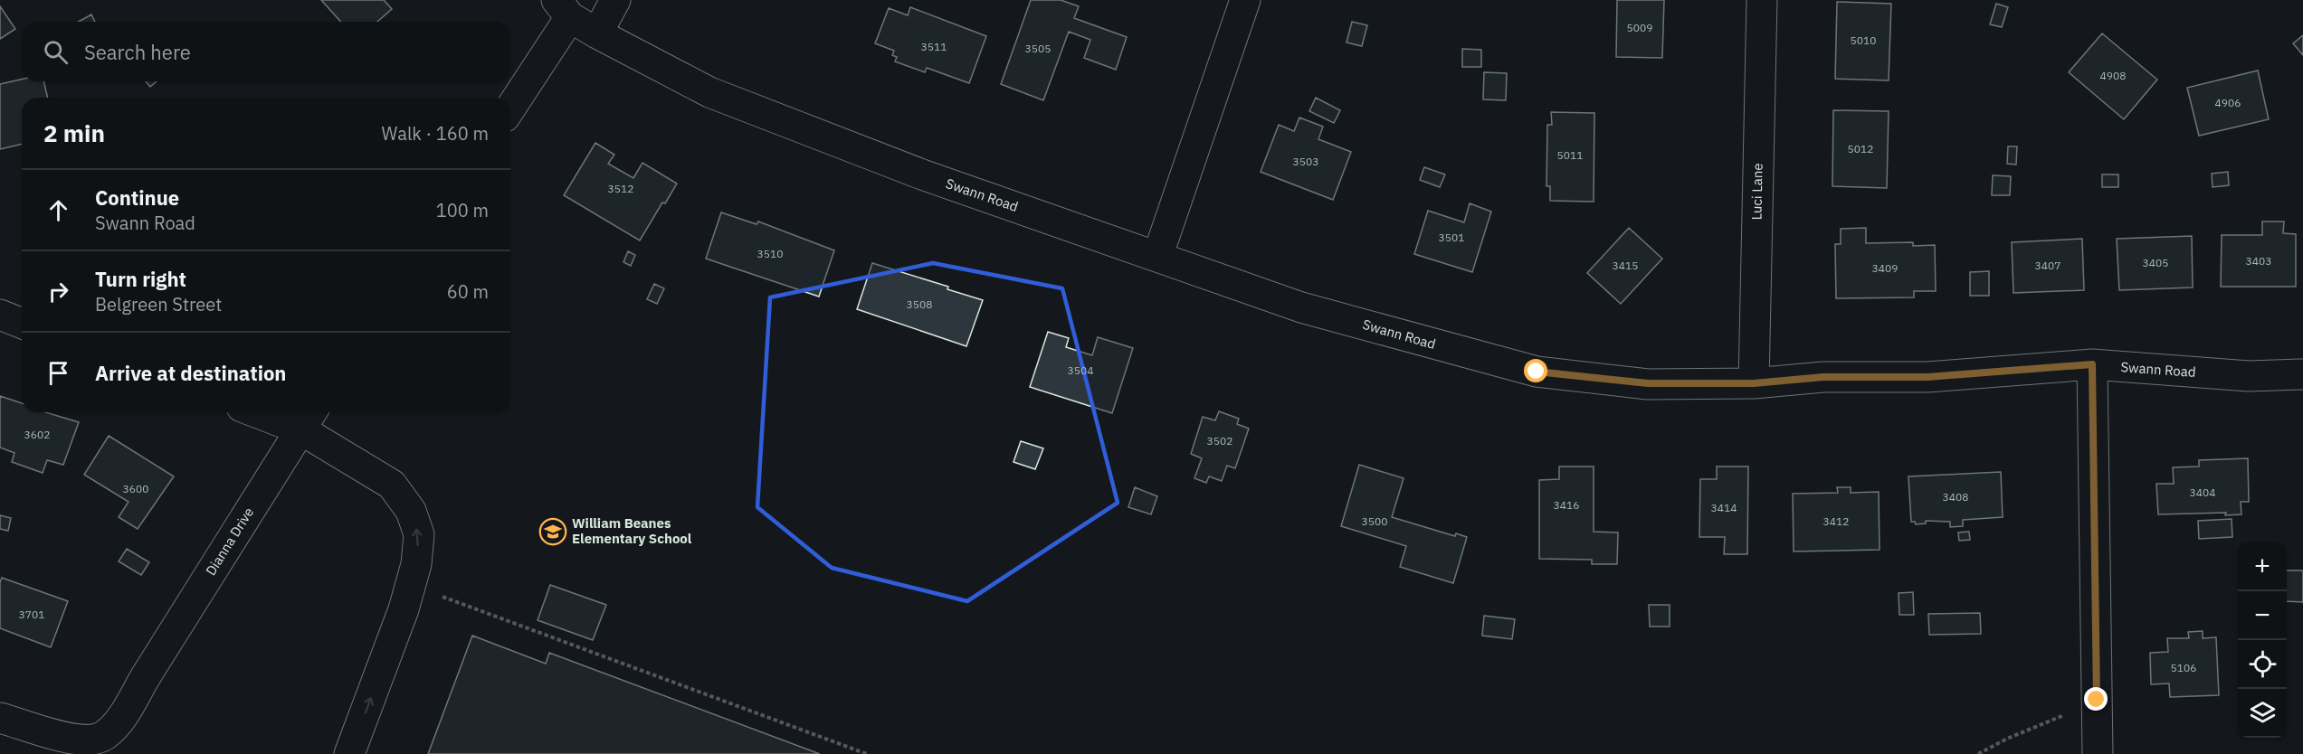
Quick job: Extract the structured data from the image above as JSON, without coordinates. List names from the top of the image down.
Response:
{
  "streets": {
    "street": ["Luci Lane", "Swann Road", "Dianna Drive"]
  },
  "crossings": [
    ["Luci Lane", "Swann Road"]
  ],
  "places": {
    "school or university": ["William Beanes Elementary School"]
  },
  "house_numbers": [
    "5009",
    "5010",
    "3511",
    "3505",
    "4908",
    "4906",
    "5012",
    "5011",
    "3503",
    "3512",
    "3501",
    "3510",
    "3403",
    "3405",
    "3415",
    "3407",
    "3409",
    "3508",
    "3504",
    "3602",
    "3502",
    "3600",
    "3404",
    "3408",
    "3416",
    "3414",
    "3500",
    "3412",
    "3701",
    "5106"
  ],
  "page": {
    "search": "Search here",
    "heading": ["2 min", "Walk · 160 m"],
    "list": [
      ["Continue", "Swann Road", "100 m"],
      ["Turn right", "Belgreen Street", "60 m"],
      "Arrive at destination"
    ],
    "map_buttons": ["+", "−"]
  }
}
